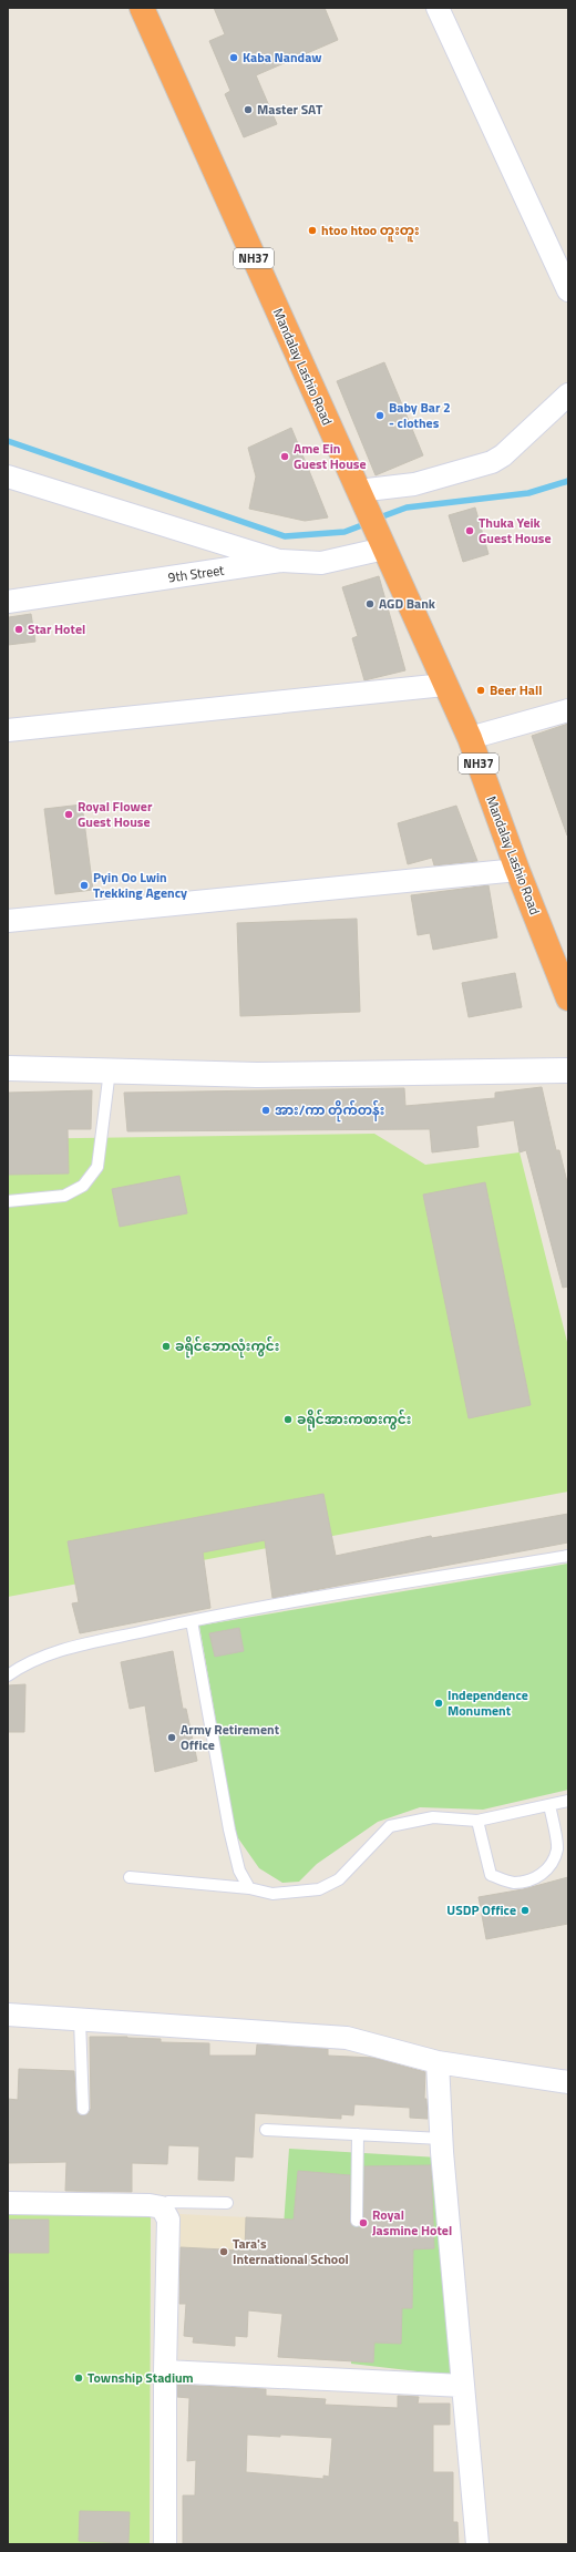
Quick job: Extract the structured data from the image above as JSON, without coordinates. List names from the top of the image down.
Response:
{
  "streets": {
    "highway": ["NH37", "Mandalay Lashio Road"],
    "street": ["9th Street"]
  },
  "crossings": [
    ["Mandalay Lashio Road", "9th Street"]
  ],
  "places": [
    "Kaba Nandaw",
    "Master SAT",
    "htoo htoo တူးတူး",
    "Baby Bar 2 - clothes",
    "Ame Ein Guest House",
    "Thuka Yeik Guest House",
    "AGD Bank",
    "Star Hotel",
    "Beer Hall",
    "Royal Flower Guest House",
    "Pyin Oo Lwin Trekking Agency",
    "အား/ကာ တိုက်တန်း",
    "ခရိုင်ဘောလုံးကွင်း",
    "ခရိုင်အားကစားကွင်း",
    "Independence Monument",
    "Army Retirement Office",
    "USDP Office",
    "Royal Jasmine Hotel",
    "Tara's International School",
    "Township Stadium"
  ]
}
